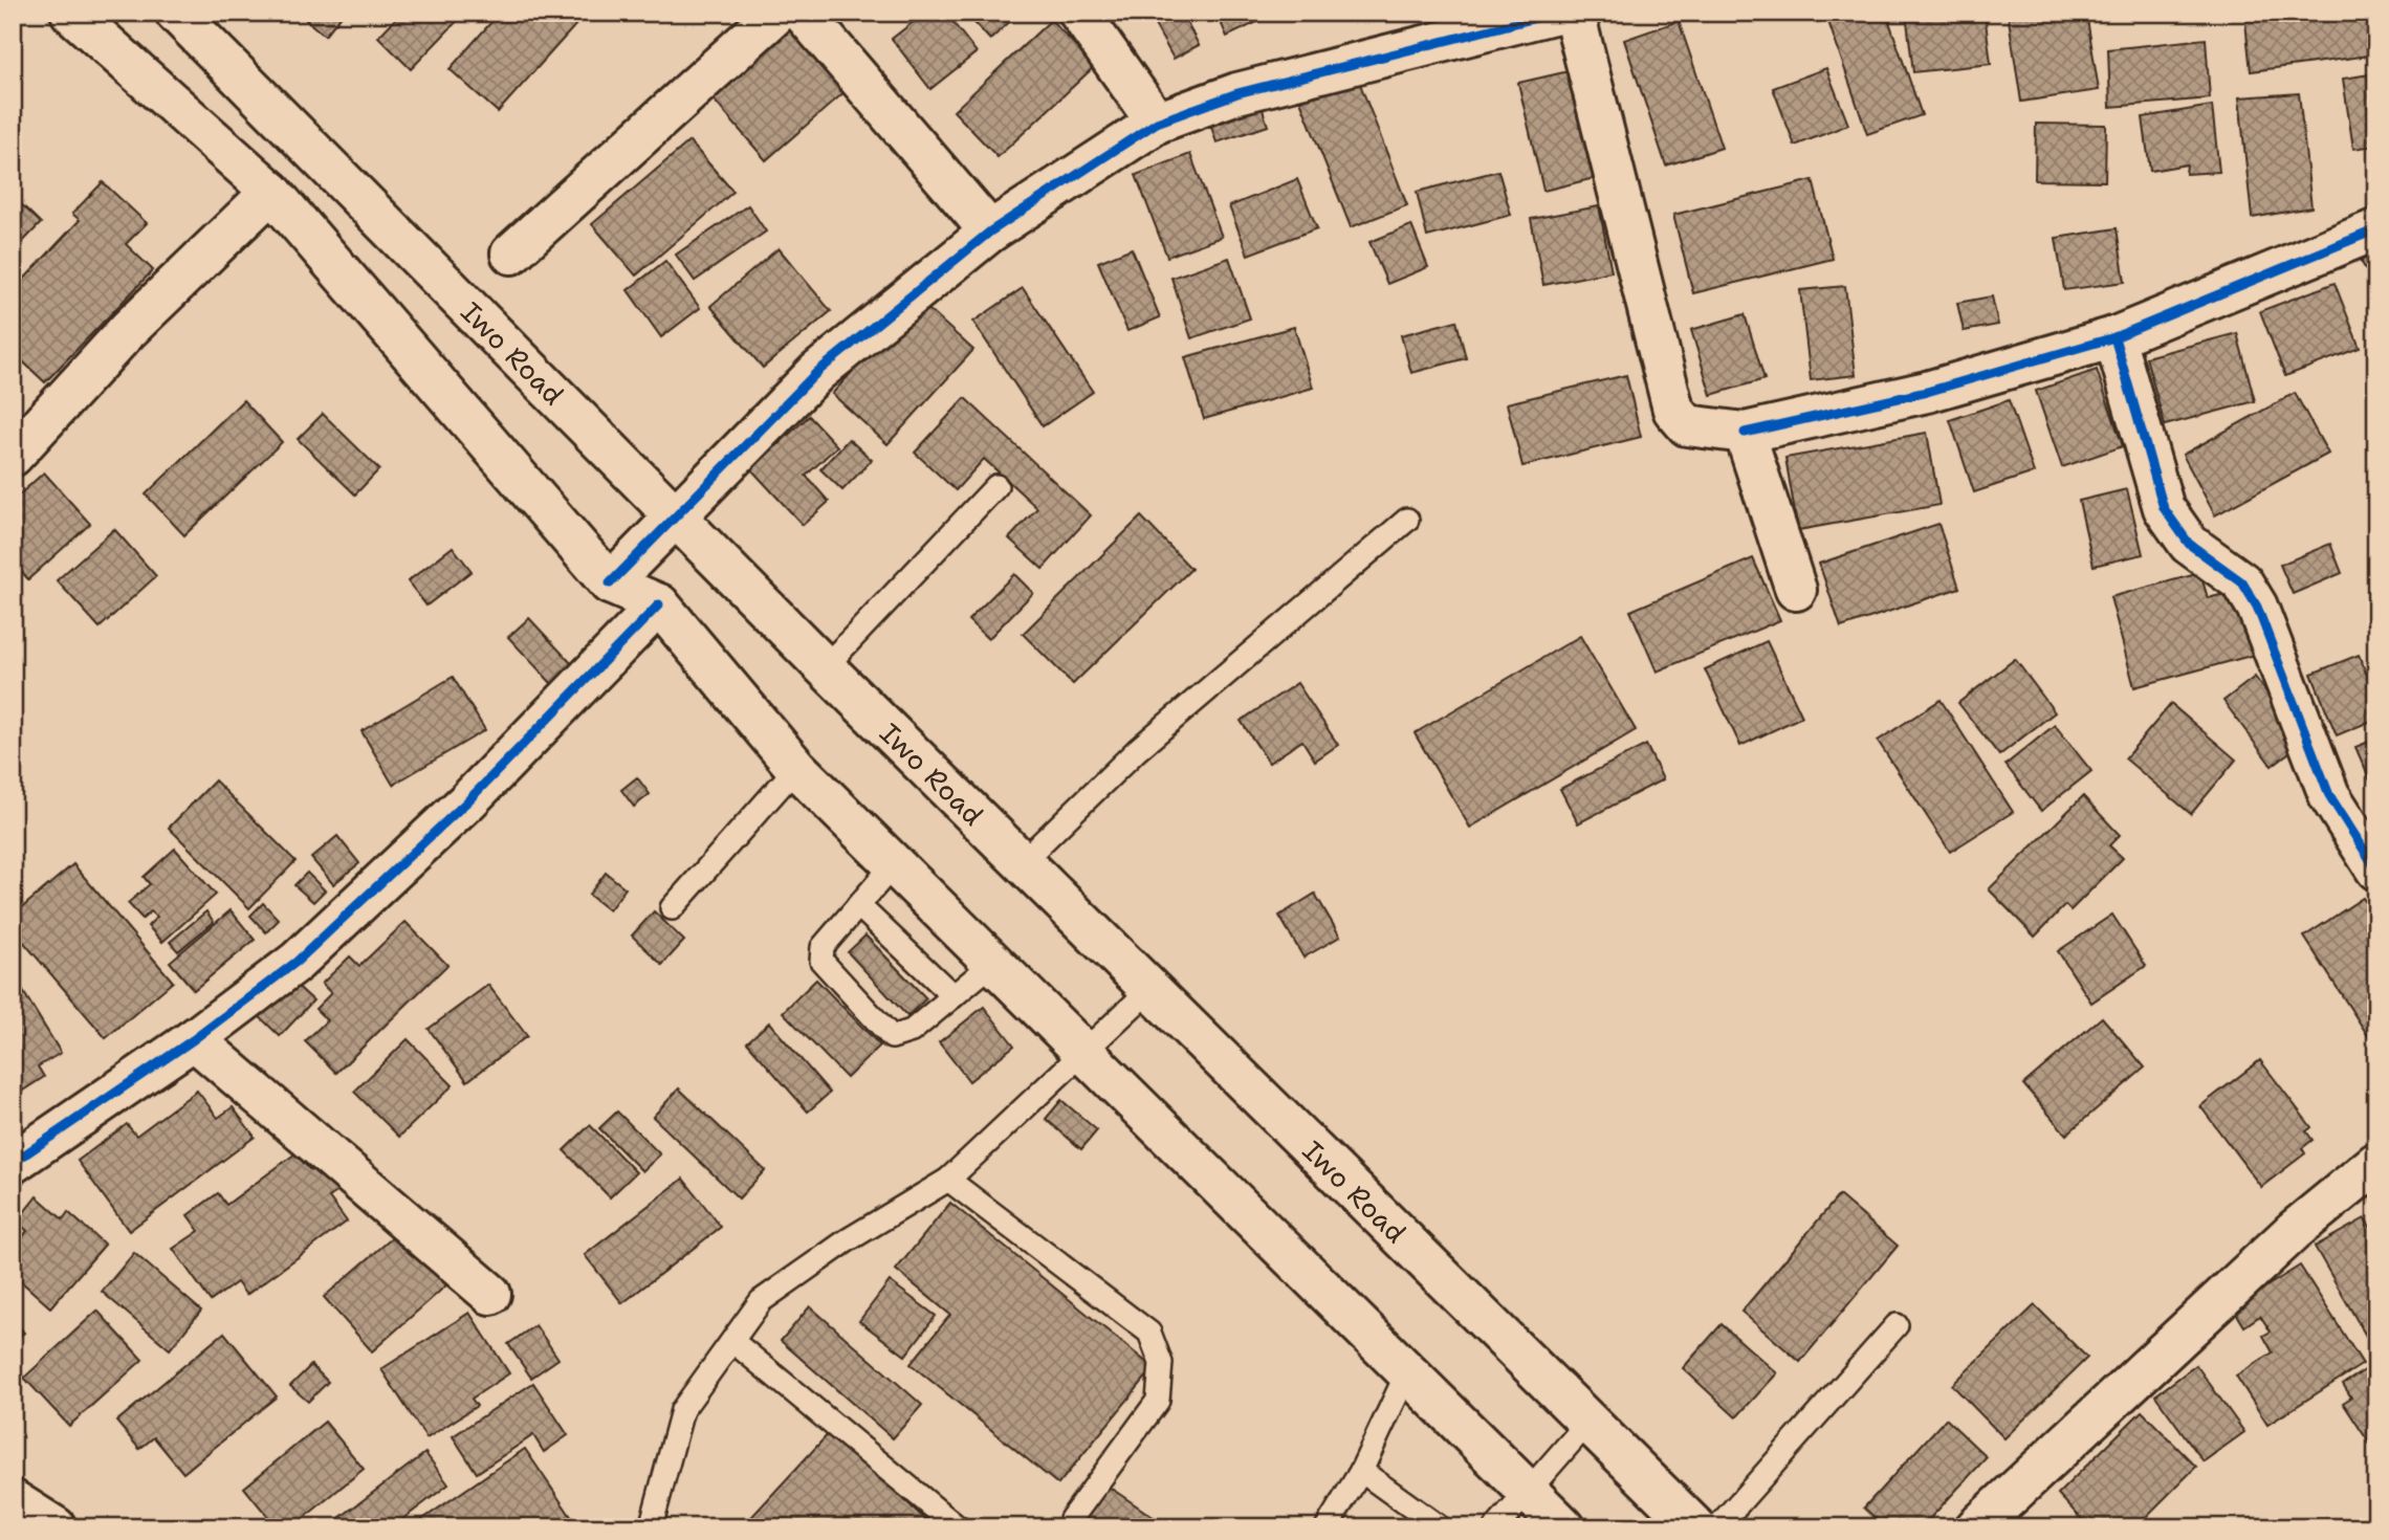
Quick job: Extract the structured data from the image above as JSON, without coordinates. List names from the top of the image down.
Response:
{
  "streets": {
    "street": ["Iwo Road"]
  }
}
